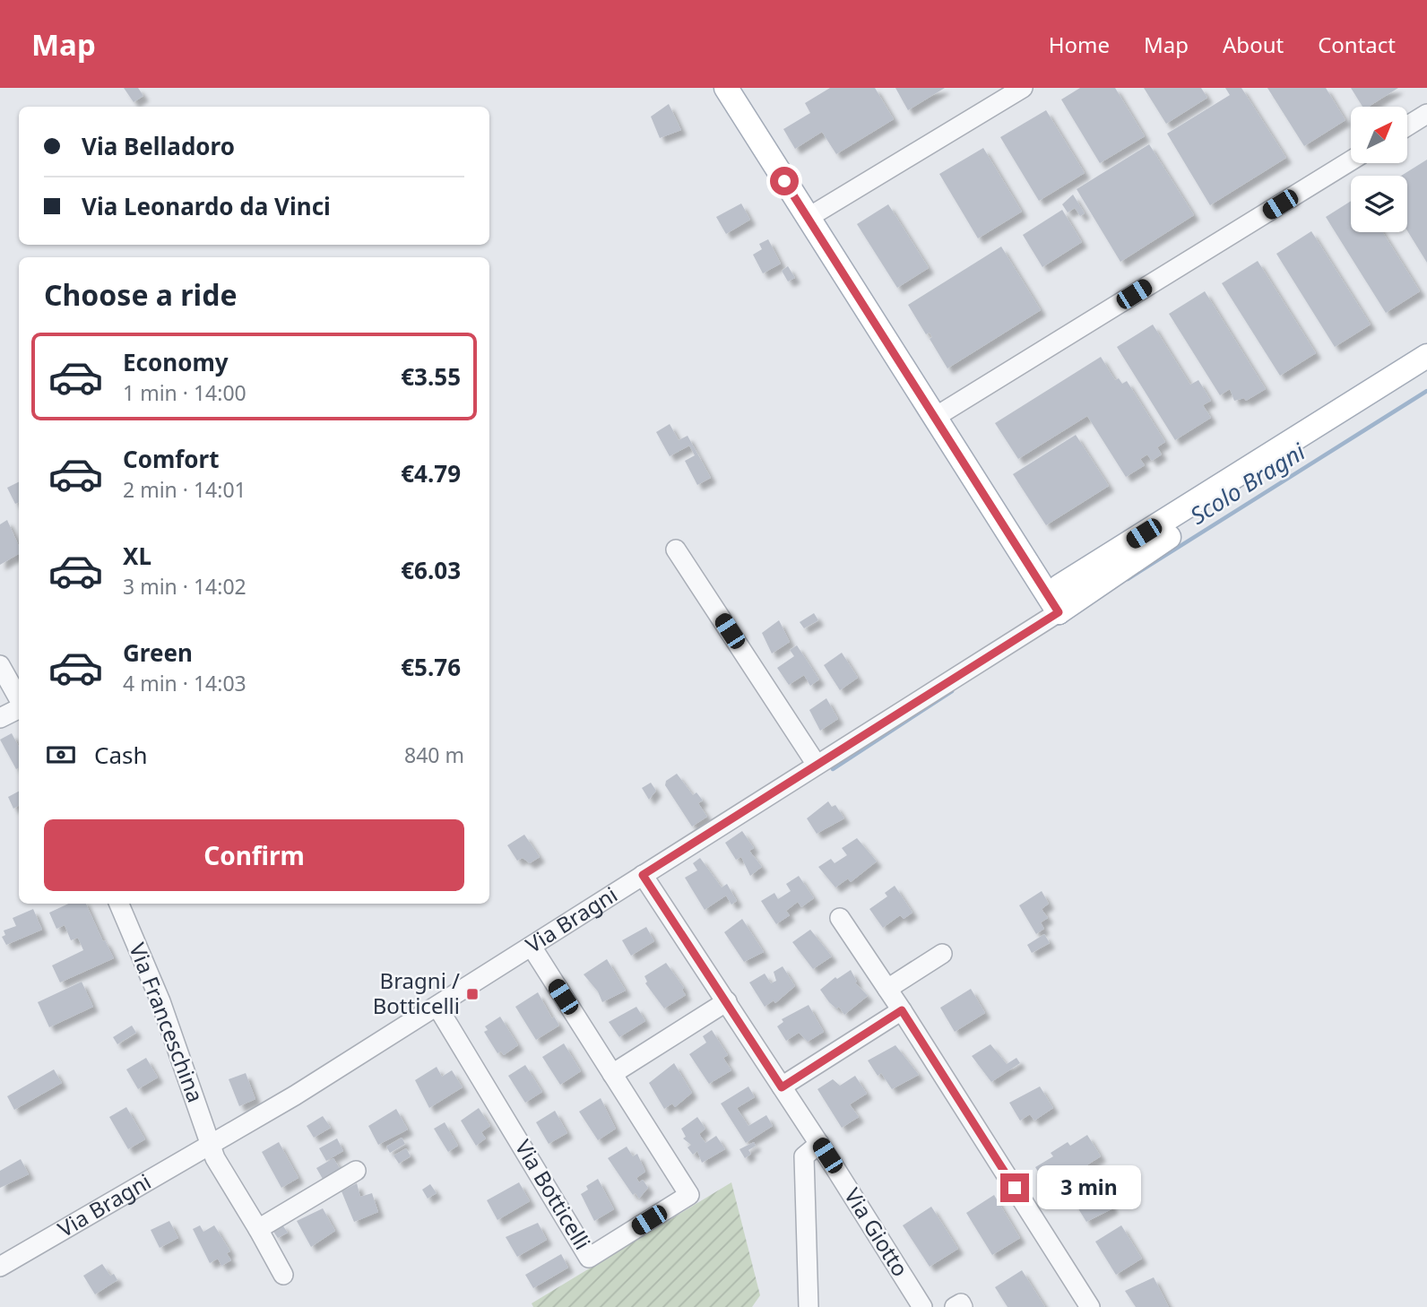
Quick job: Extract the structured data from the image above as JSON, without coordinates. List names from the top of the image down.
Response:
{
  "streets": {
    "main road": ["Via Bragni"],
    "street": ["Via Franceschina", "Via Botticelli", "Via Giotto"]
  },
  "crossings": [
    ["Via Bragni", "Via Franceschina"],
    ["Via Bragni", "Via Botticelli"],
    ["Via Bragni", "Via Giotto"]
  ],
  "water": ["Scolo Bragni"],
  "places": {
    "transit": ["Bragni / Botticelli"]
  },
  "north": "top right",
  "page": {
    "header": "Map",
    "nav": [
      "Home",
      "Map",
      "About",
      "Contact"
    ],
    "banner": ["Via Belladoro", "Via Leonardo da Vinci"],
    "heading": "Choose a ride",
    "list": [
      {
        "name": "Economy",
        "note": "1 min · 14:00",
        "value": "€3.55"
      },
      {
        "name": "Comfort",
        "note": "2 min · 14:01",
        "value": "€4.79"
      },
      {
        "name": "XL",
        "note": "3 min · 14:02",
        "value": "€6.03"
      },
      {
        "name": "Green",
        "note": "4 min · 14:03",
        "value": "€5.76"
      }
    ],
    "pay": ["Cash", "840 m"],
    "buttons": "Confirm",
    "bubble": "3 min"
  }
}
